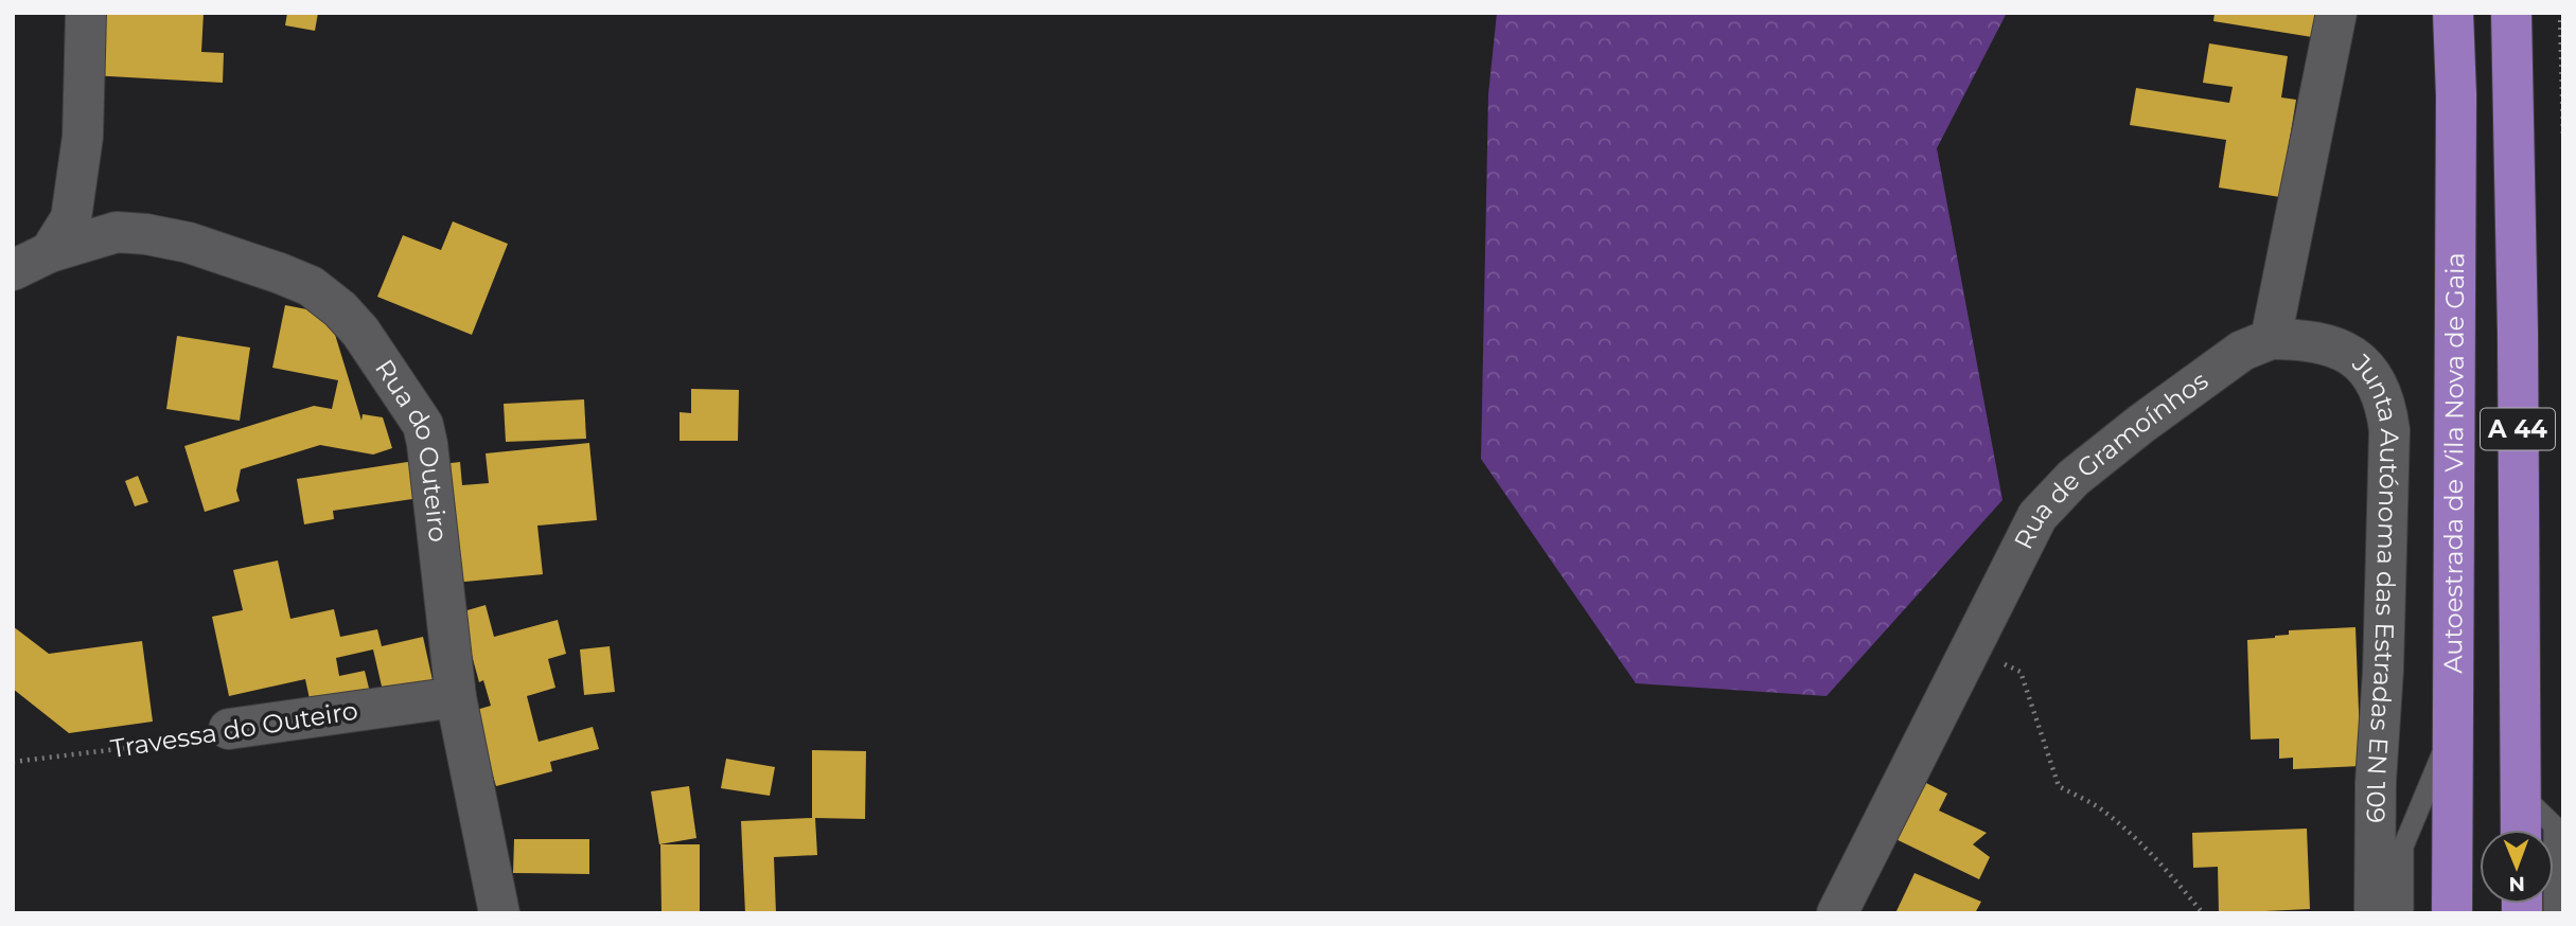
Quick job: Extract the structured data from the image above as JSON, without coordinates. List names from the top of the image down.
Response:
{
  "streets": {
    "highway": ["A 44", "Autoestrada de Vila Nova de Gaia"],
    "street": [
      "Rua do Outeiro",
      "Rua de Gramoínhos",
      "Junta Autónoma das Estradas EN 109",
      "Travessa do Outeiro"
    ]
  },
  "crossings": [
    ["Rua do Outeiro", "Travessa do Outeiro"],
    ["Rua de Gramoínhos", "Junta Autónoma das Estradas EN 109"]
  ],
  "north": "bottom"
}
